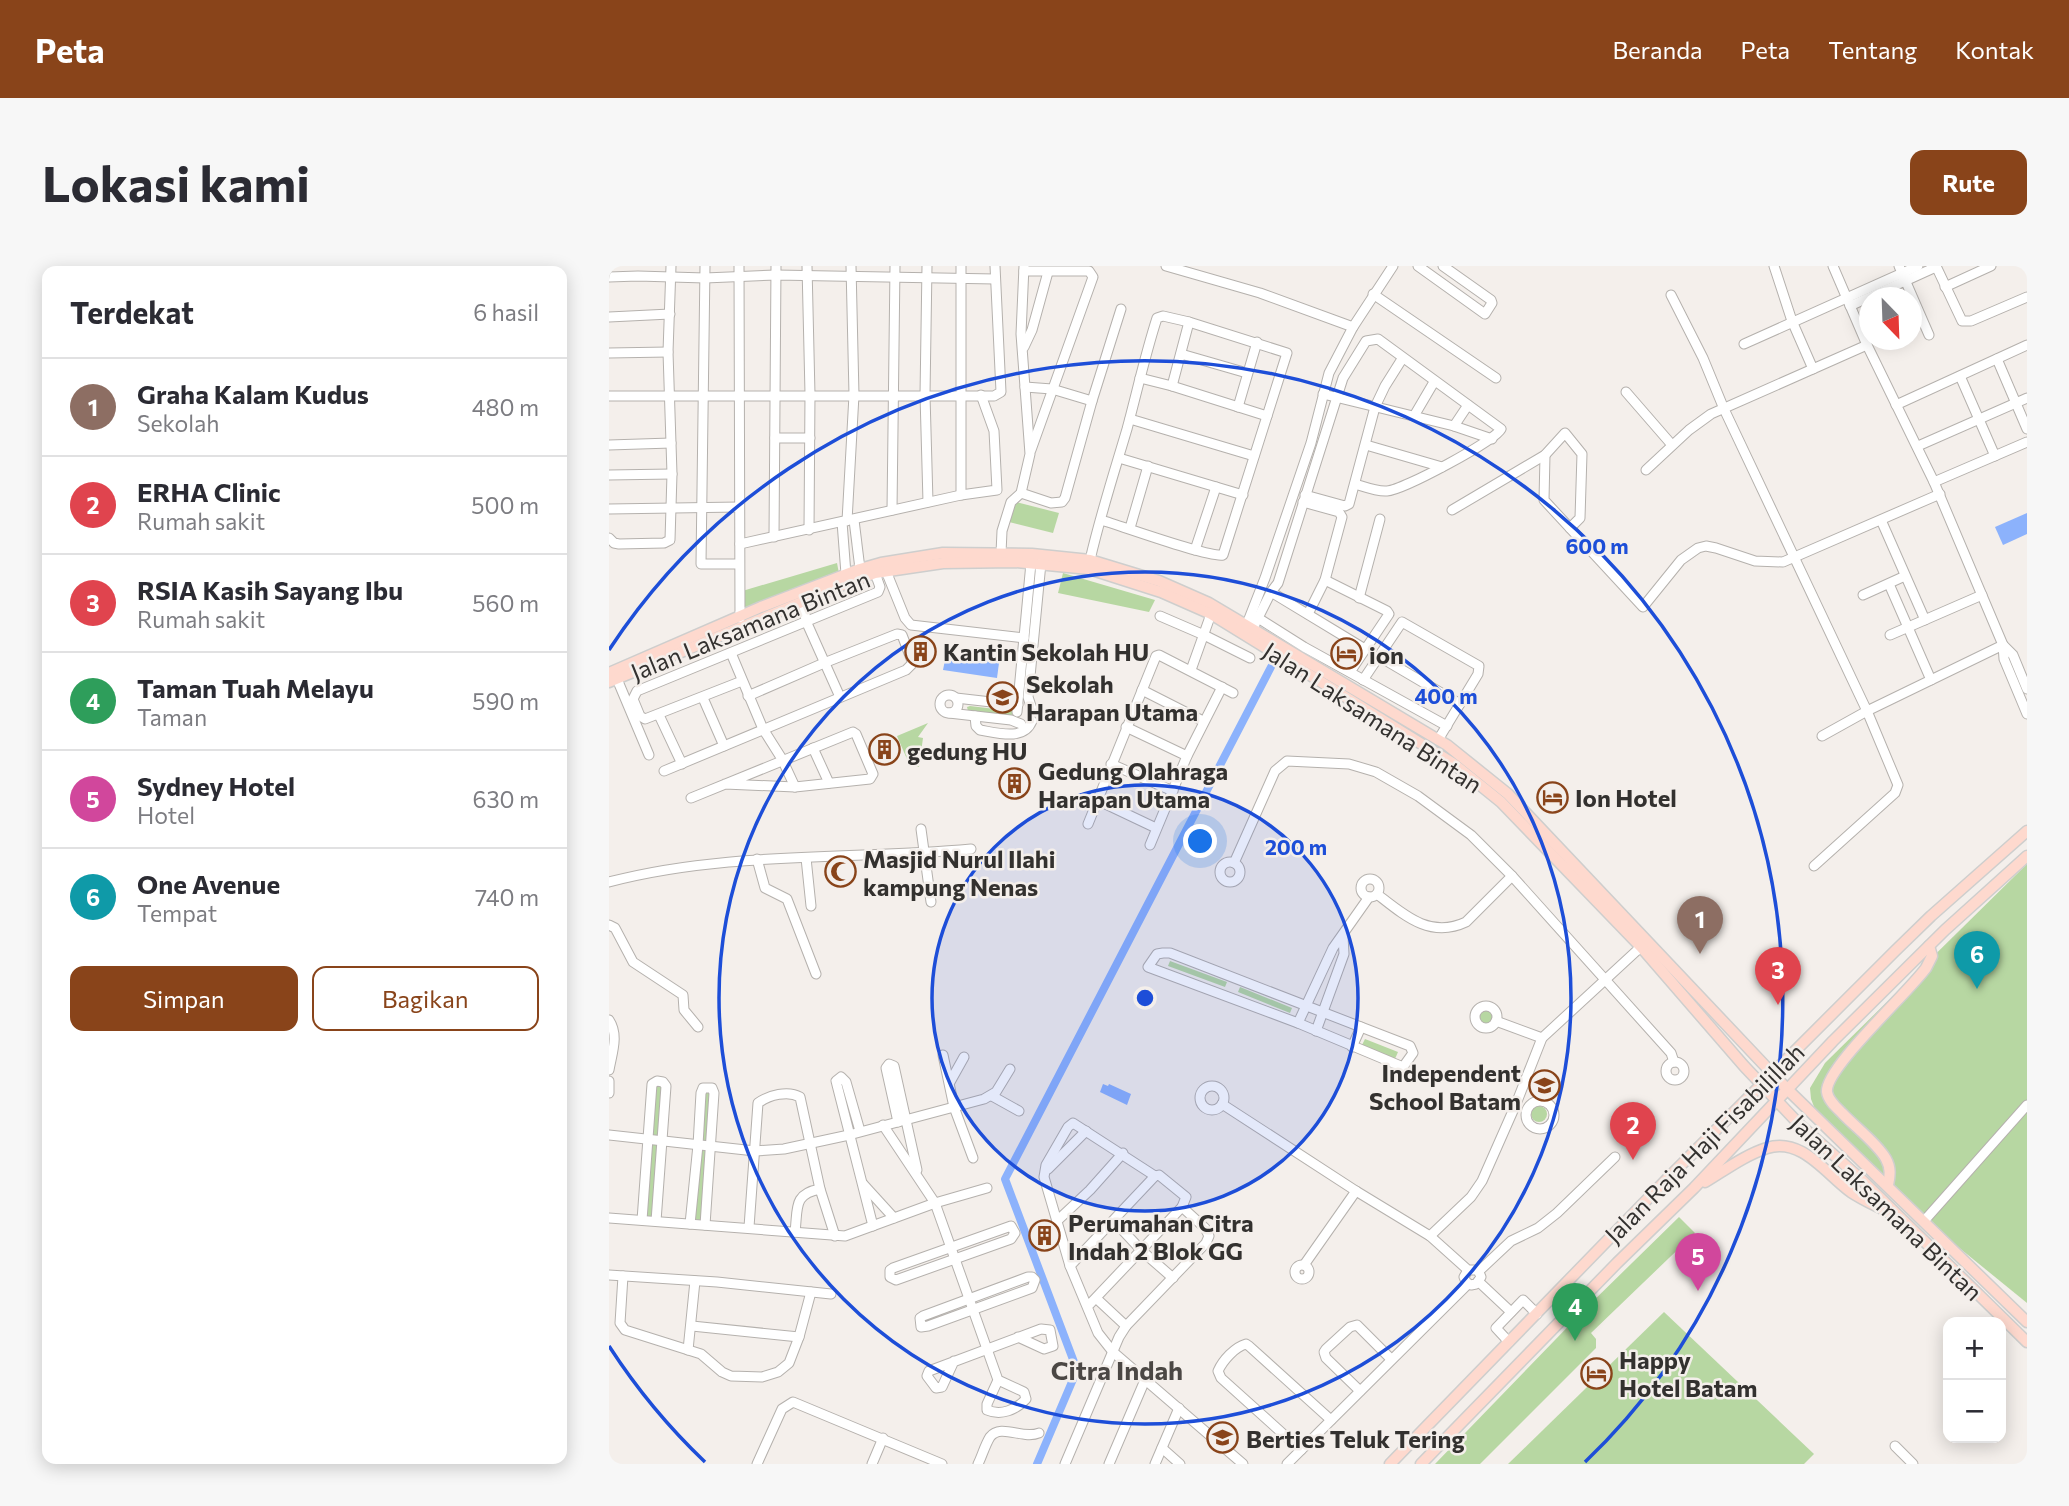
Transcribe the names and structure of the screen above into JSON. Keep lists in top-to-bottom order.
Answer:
{
  "streets": {
    "main road": ["Jalan Laksamana Bintan", "Jalan Raja Haji Fisabilillah"]
  },
  "crossings": [
    ["Jalan Laksamana Bintan", "Jalan Raja Haji Fisabilillah"]
  ],
  "districts": ["Citra Indah"],
  "places": {
    "building": [
      "Kantin Sekolah HU",
      "gedung HU",
      "Gedung Olahraga Harapan Utama",
      "Perumahan Citra Indah 2 Blok GG"
    ],
    "hotel": ["ion", "Ion Hotel", "Happy Hotel Batam"],
    "school or university": ["Sekolah Harapan Utama", "Independent School Batam", "Berties Teluk Tering"],
    "mosque": ["Masjid Nurul Ilahi kampung Nenas"]
  },
  "north": "bottom right",
  "page": {
    "header": "Peta",
    "nav": [
      "Beranda",
      "Peta",
      "Tentang",
      "Kontak"
    ],
    "buttons": [
      "Rute",
      ["Simpan", "Bagikan"]
    ],
    "title": "Lokasi kami",
    "heading": ["Terdekat", "6 hasil"],
    "list": [
      {
        "mark": "1",
        "name": "Graha Kalam Kudus",
        "note": "Sekolah",
        "value": "480 m"
      },
      {
        "mark": "2",
        "name": "ERHA Clinic",
        "note": "Rumah sakit",
        "value": "500 m"
      },
      {
        "mark": "3",
        "name": "RSIA Kasih Sayang Ibu",
        "note": "Rumah sakit",
        "value": "560 m"
      },
      {
        "mark": "4",
        "name": "Taman Tuah Melayu",
        "note": "Taman",
        "value": "590 m"
      },
      {
        "mark": "5",
        "name": "Sydney Hotel",
        "note": "Hotel",
        "value": "630 m"
      },
      {
        "mark": "6",
        "name": "One Avenue",
        "note": "Tempat",
        "value": "740 m"
      }
    ],
    "pins": [
      "1",
      "6",
      "3",
      "2",
      "5",
      "4"
    ],
    "map_buttons": ["+", "−"]
  },
  "rings": ["600 m", "400 m", "200 m"]
}
